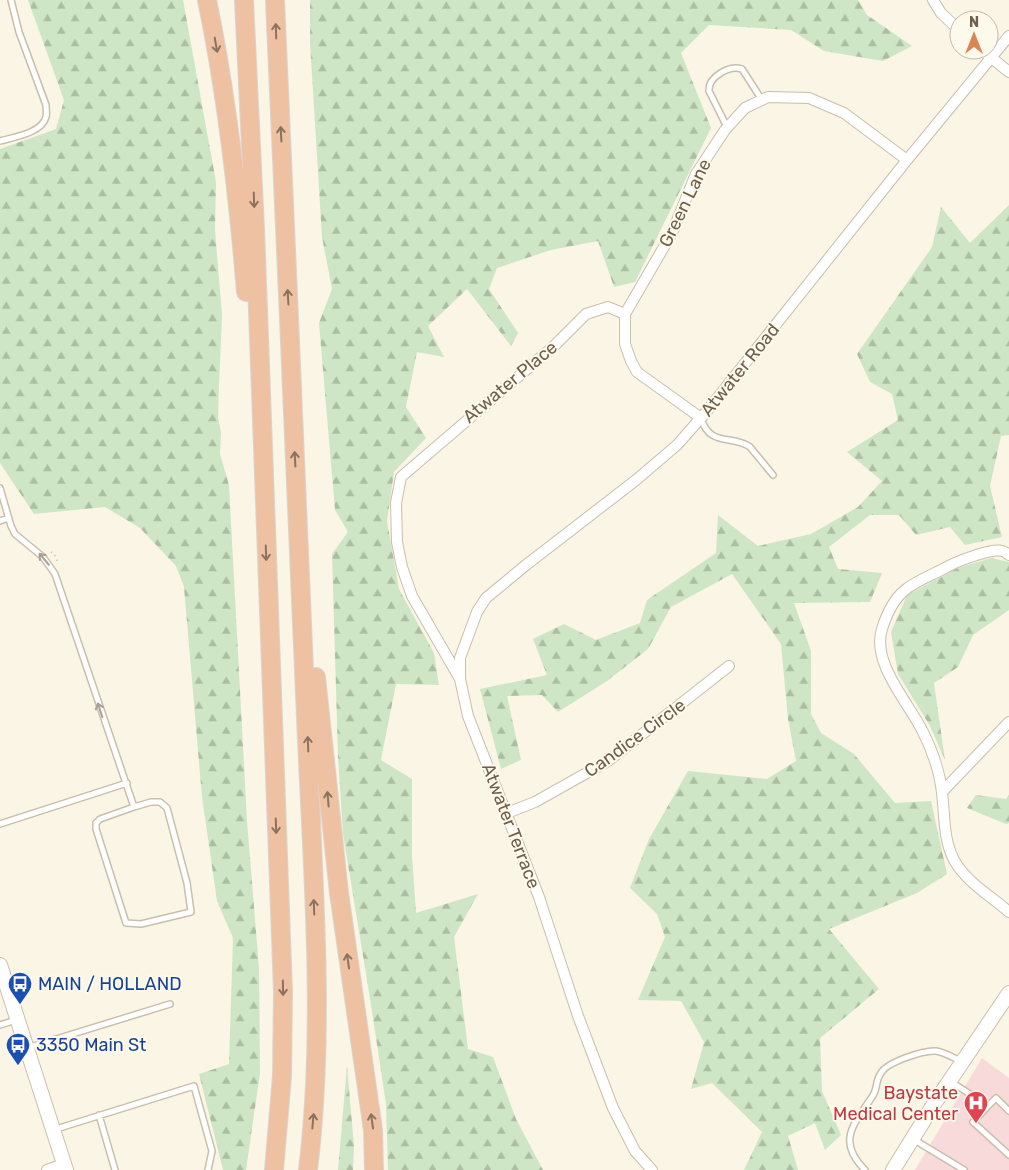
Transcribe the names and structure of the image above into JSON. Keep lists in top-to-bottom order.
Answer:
{
  "streets": {
    "street": [
      "Green Lane",
      "Atwater Road",
      "Atwater Place",
      "Candice Circle",
      "Atwater Terrace"
    ]
  },
  "crossings": [
    ["Green Lane", "Atwater Road"],
    ["Green Lane", "Atwater Place"],
    ["Atwater Road", "Atwater Terrace"],
    ["Atwater Place", "Atwater Terrace"],
    ["Candice Circle", "Atwater Terrace"]
  ],
  "places": {
    "bus stop": ["MAIN / HOLLAND", "3350 Main St"],
    "hospital": ["Baystate Medical Center"]
  },
  "north": "top"
}
